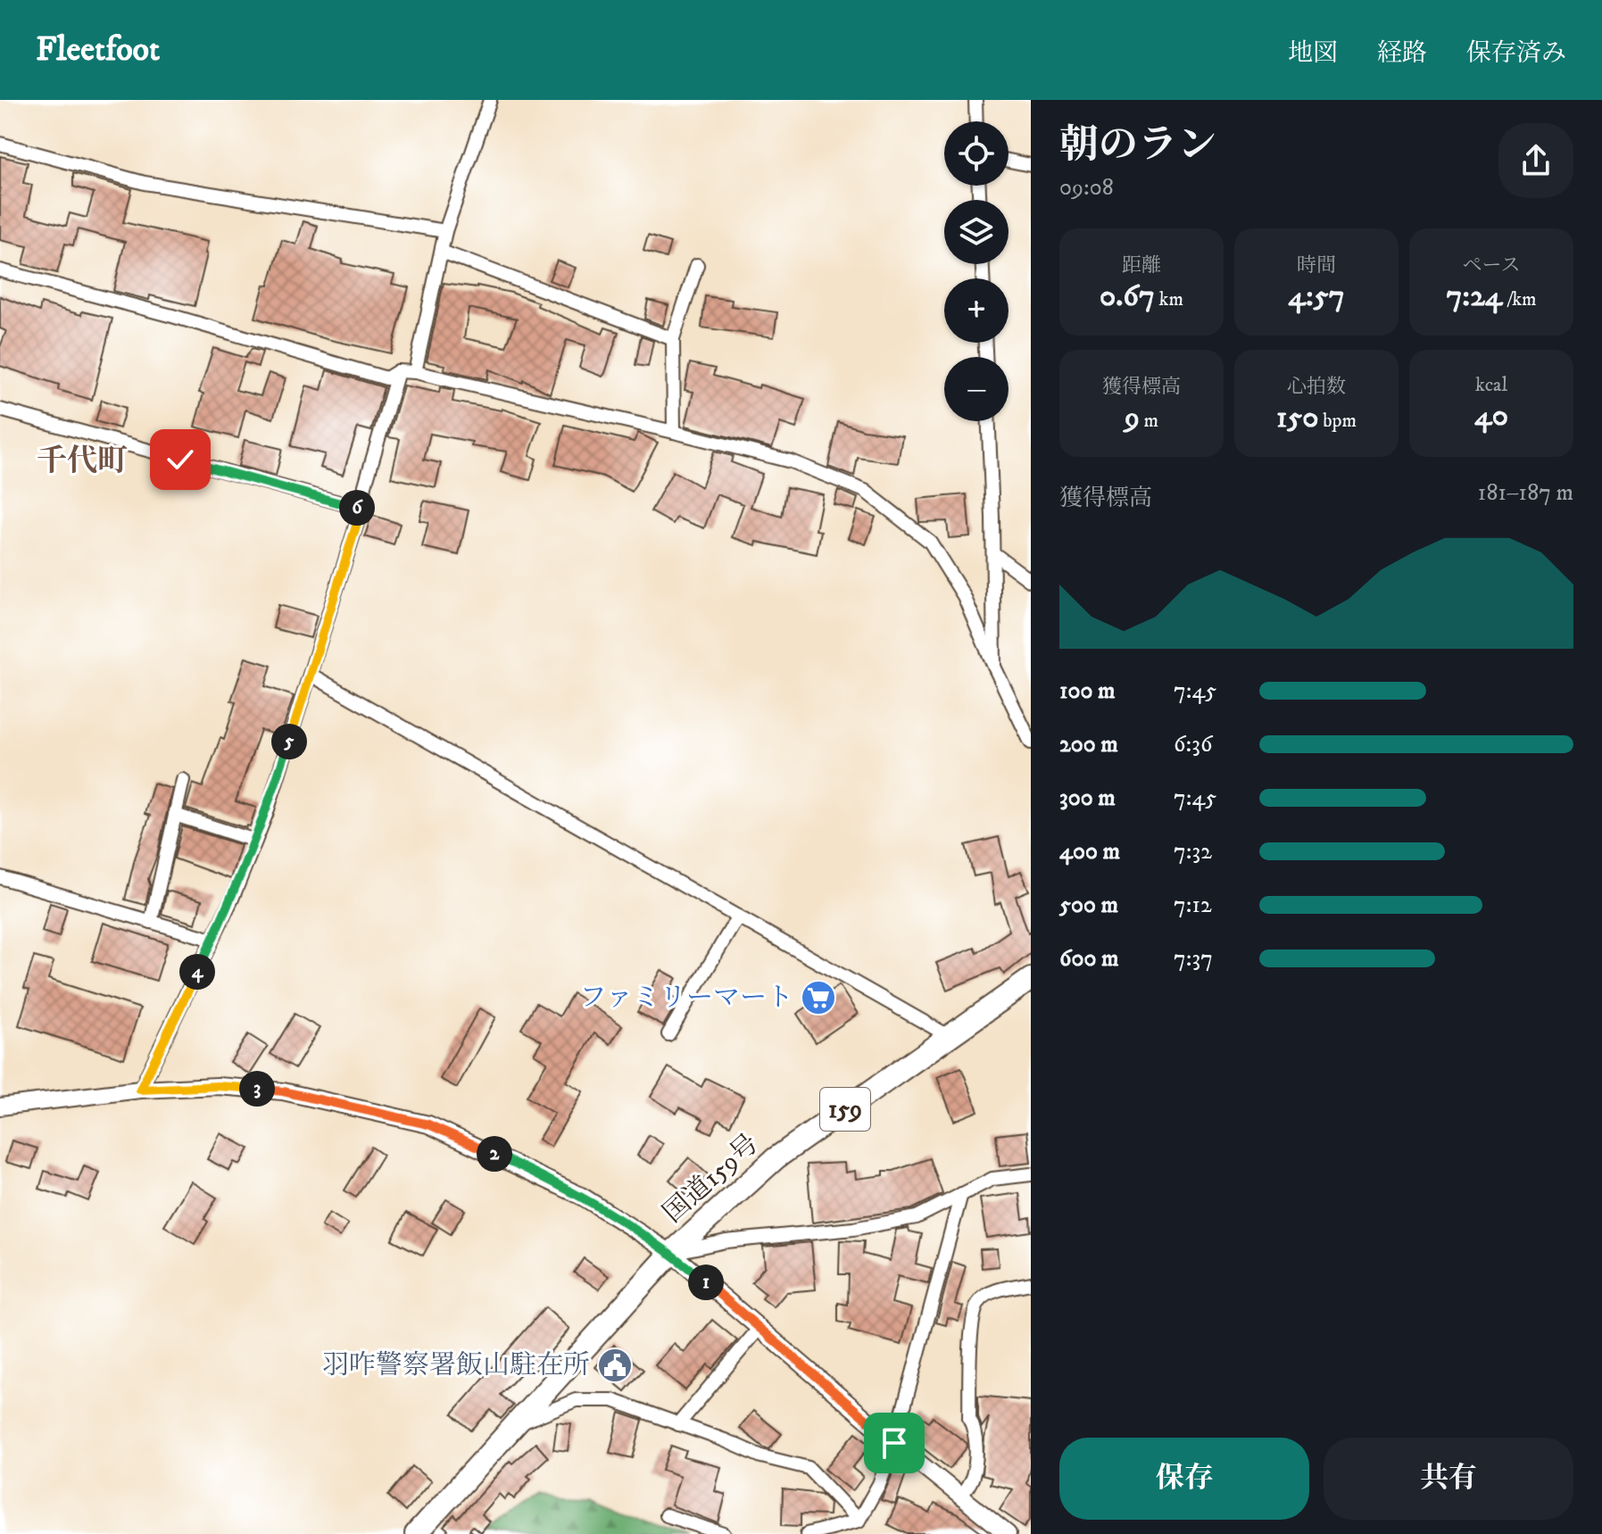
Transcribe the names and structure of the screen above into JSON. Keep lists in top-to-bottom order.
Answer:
{
  "streets": {
    "highway": ["159", "国道159号"]
  },
  "districts": ["千代町"],
  "places": {
    "supermarket": ["ファミリーマート"],
    "public building": ["羽咋警察署飯山駐在所"]
  },
  "page": {
    "header": "Fleetfoot",
    "nav": ["地図", "経路", "保存済み"],
    "heading": ["朝のラン", "09:08"],
    "map_buttons": ["+", "−"],
    "stats": [
      ["距離", "0.67 km"],
      ["時間", "4:57"],
      ["ペース", "7:24 /km"],
      ["獲得標高", "9 m"],
      ["心拍数", "150 bpm"],
      ["kcal", "40"]
    ],
    "chart": ["獲得標高", "181–187 m"],
    "pins": [
      "6",
      "5",
      "4",
      "3",
      "2",
      "1"
    ],
    "list": [
      {
        "name": "100 m",
        "note": "7:45"
      },
      {
        "name": "200 m",
        "note": "6:36"
      },
      {
        "name": "300 m",
        "note": "7:45"
      },
      {
        "name": "400 m",
        "note": "7:32"
      },
      {
        "name": "500 m",
        "note": "7:12"
      },
      {
        "name": "600 m",
        "note": "7:37"
      }
    ],
    "buttons": ["保存", "共有"]
  }
}
